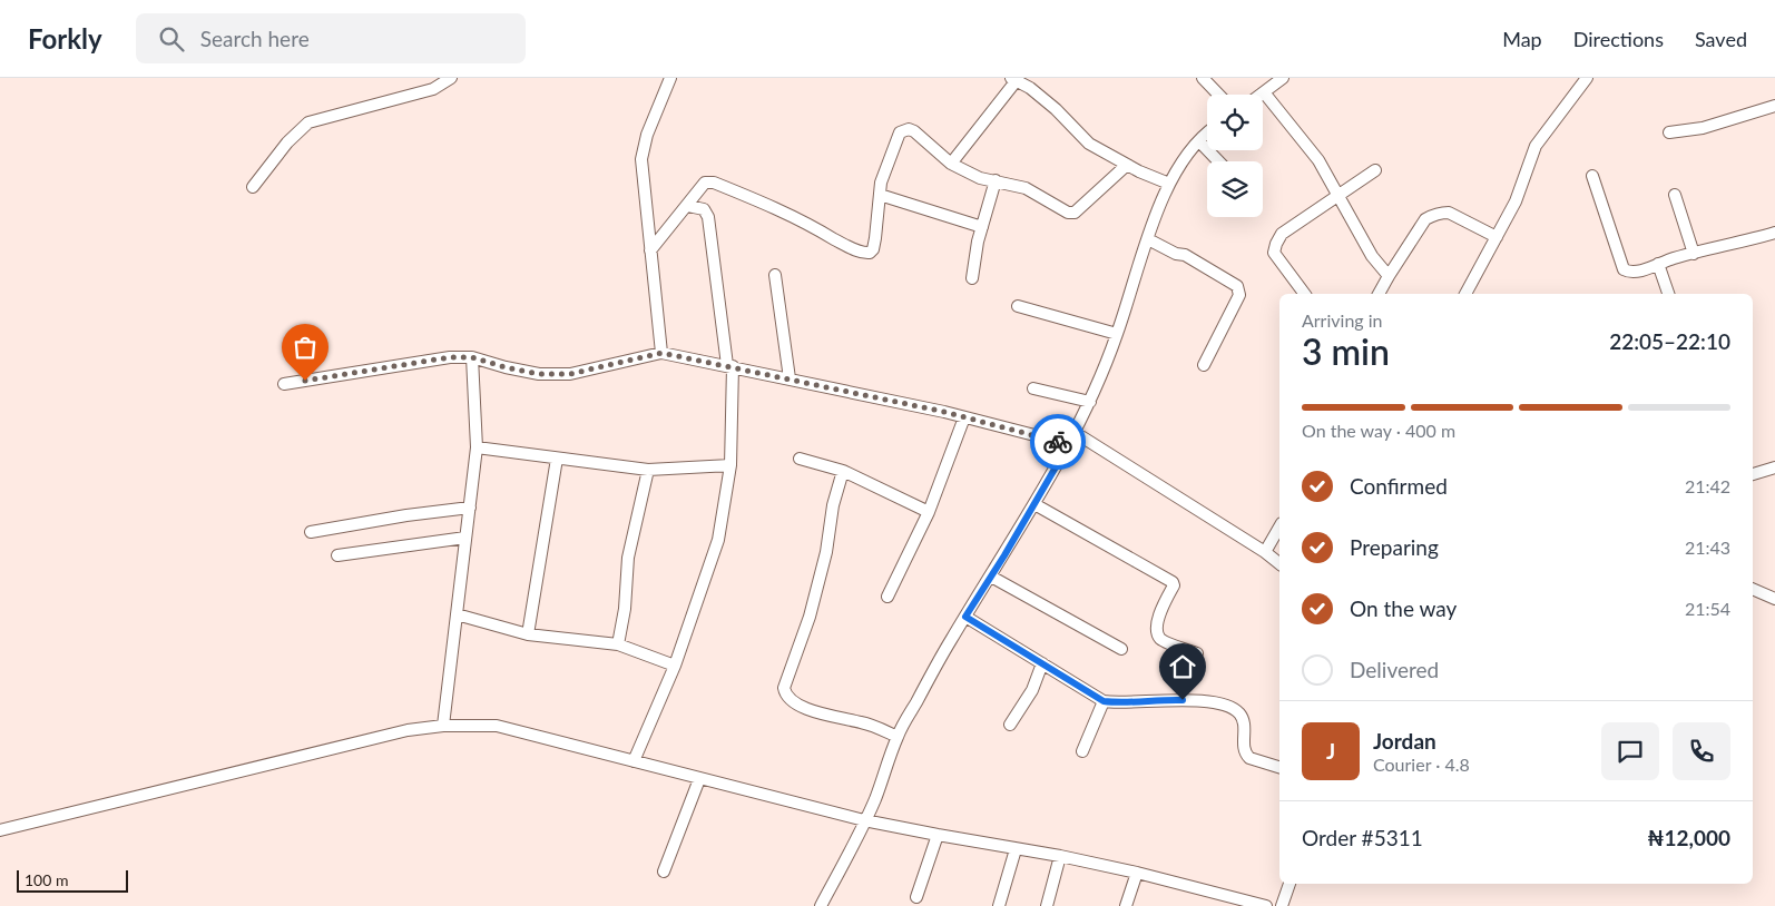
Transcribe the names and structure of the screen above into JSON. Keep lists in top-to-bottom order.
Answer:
{
  "scale_bar": "100 m",
  "page": {
    "header": "Forkly",
    "search": "Search here",
    "nav": ["Map", "Directions", "Saved"],
    "heading": ["3 min", "Arriving in", "22:05–22:10"],
    "panel": [
      "Jordan",
      "Courier · 4.8",
      "Order #5311",
      "₦12,000"
    ],
    "bar": "On the way · 400 m",
    "list": [
      ["Confirmed", "21:42"],
      ["Preparing", "21:43"],
      ["On the way", "21:54"],
      "Delivered"
    ],
    "round": "J",
    "scale": "100 m"
  }
}
